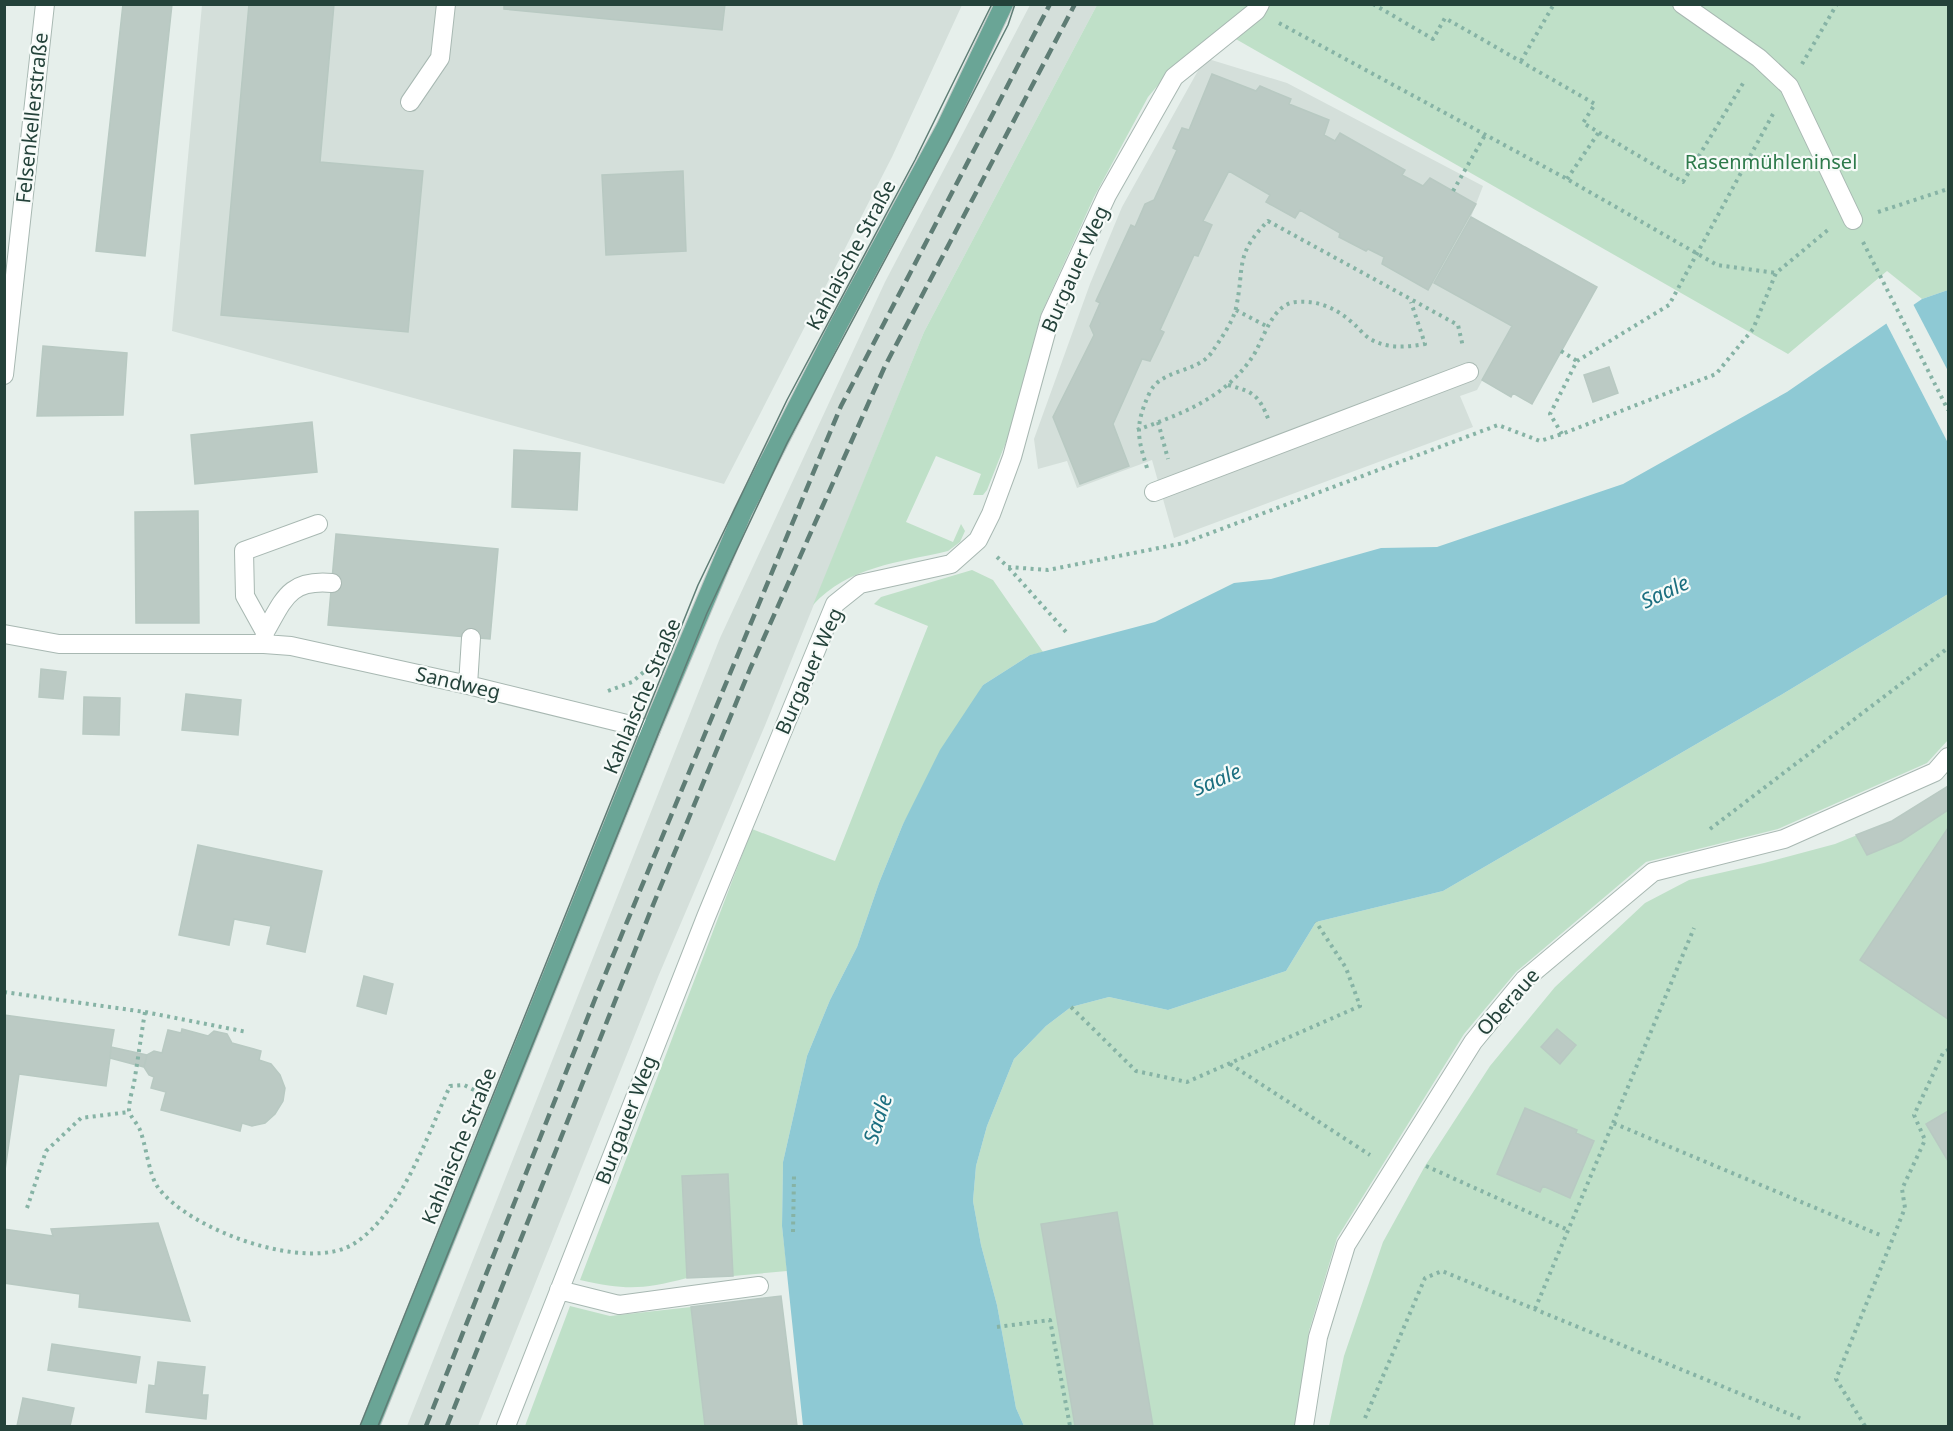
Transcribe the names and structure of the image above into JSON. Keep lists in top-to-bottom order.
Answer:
{
  "streets": {
    "main road": ["Kahlaische Straße"],
    "street": [
      "Felsenkellerstraße",
      "Burgauer Weg",
      "Sandweg",
      "Oberaue"
    ]
  },
  "crossings": [
    ["Kahlaische Straße", "Sandweg"]
  ],
  "water": ["Saale"],
  "parks": ["Rasenmühleninsel"]
}
